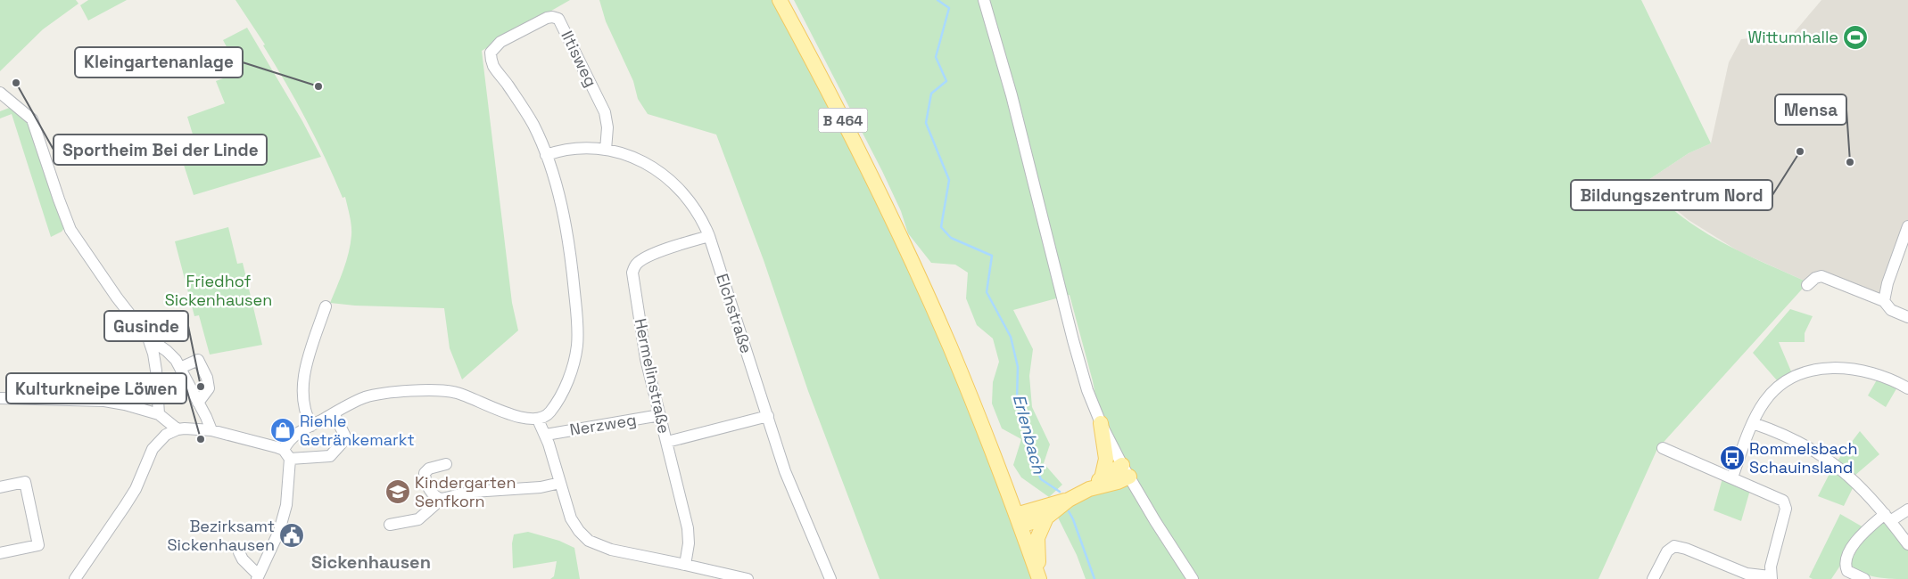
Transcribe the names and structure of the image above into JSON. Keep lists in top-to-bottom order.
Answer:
{
  "streets": {
    "main road": ["B 464"],
    "street": [
      "Iltisweg",
      "Elchstraße",
      "Hermelinstraße",
      "Nerzweg"
    ]
  },
  "crossings": [
    ["Iltisweg", "Elchstraße"],
    ["Elchstraße", "Hermelinstraße"],
    ["Hermelinstraße", "Nerzweg"]
  ],
  "districts": ["Sickenhausen"],
  "water": ["Erlenbach"],
  "parks": ["Friedhof Sickenhausen"],
  "places": {
    "sports": ["Wittumhalle"],
    "other": [
      "Sportheim Bei der Linde",
      "Kleingartenanlage",
      "Bildungszentrum Nord",
      "Mensa",
      "Gusinde",
      "Kulturkneipe Löwen"
    ],
    "shop": ["Riehle Getränkemarkt"],
    "bus stop": ["Rommelsbach Schauinsland"],
    "school or university": ["Kindergarten Senfkorn"],
    "public building": ["Bezirksamt Sickenhausen"]
  }
}
